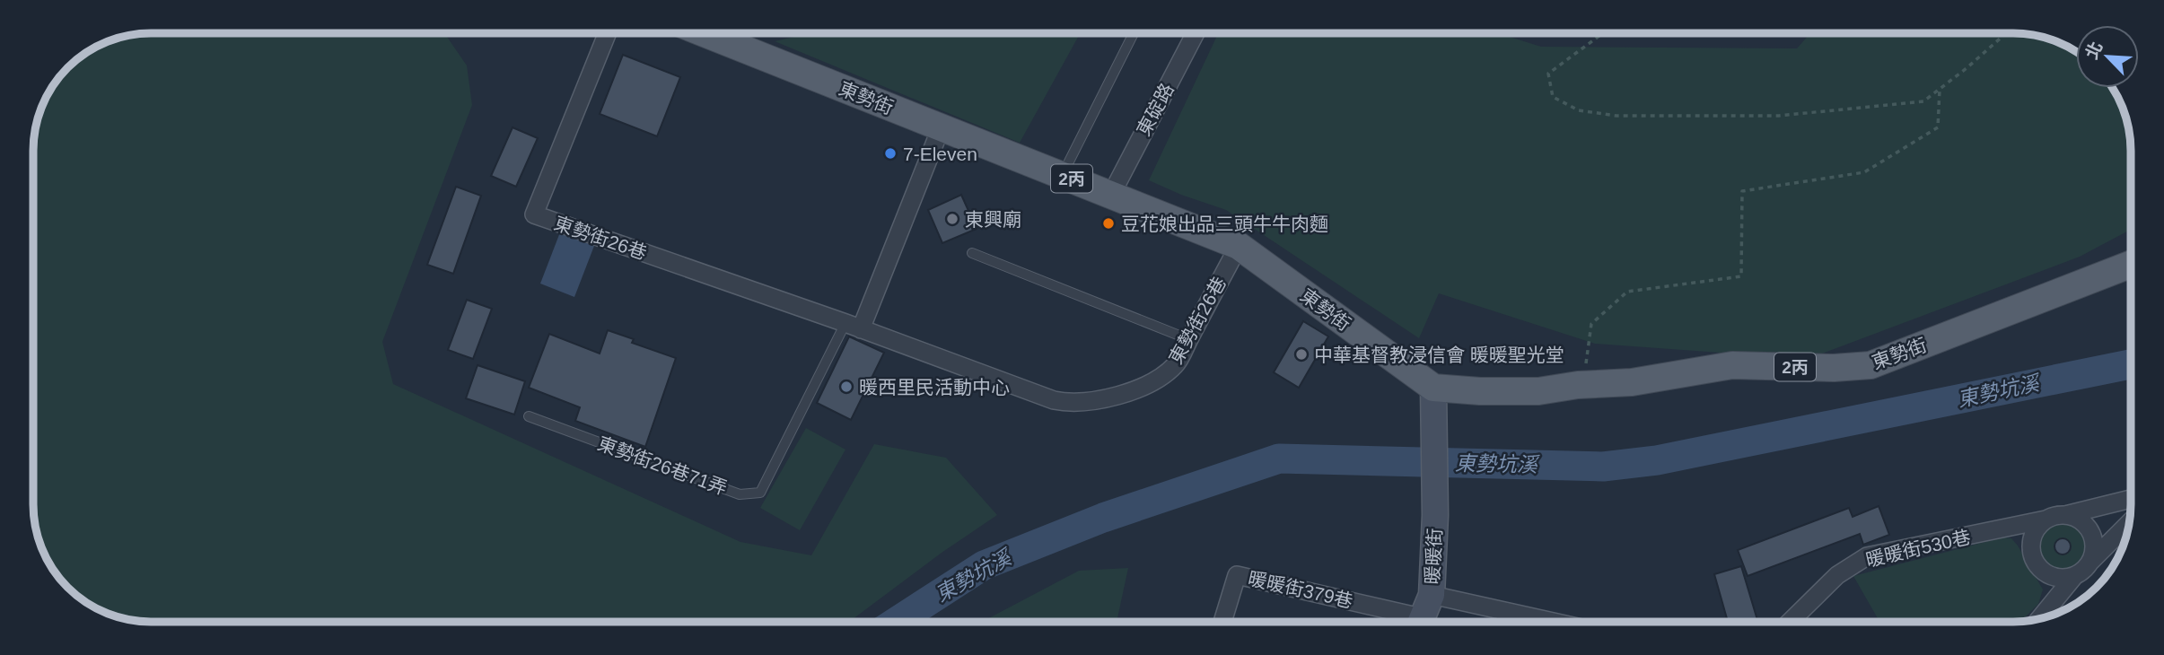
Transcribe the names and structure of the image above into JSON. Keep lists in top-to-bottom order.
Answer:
{
  "streets": {
    "main road": ["東勢街", "2丙"],
    "street": [
      "東碇路",
      "東勢街26巷",
      "暖暖街530巷",
      "暖暖街",
      "暖暖街379巷"
    ],
    "lane": ["東勢街26巷71弄"]
  },
  "crossings": [
    ["東勢街", "東碇路"],
    ["東勢街", "東勢街26巷"],
    ["東勢街", "暖暖街"],
    ["東勢街26巷", "東勢街26巷71弄"],
    ["暖暖街", "暖暖街379巷"]
  ],
  "water": ["東勢坑溪"],
  "places": [
    "7-Eleven",
    "東興廟",
    "豆花娘出品三頭牛牛肉麵",
    "中華基督教浸信會 暖暖聖光堂",
    "暖西里民活動中心"
  ],
  "north": "top left"
}
